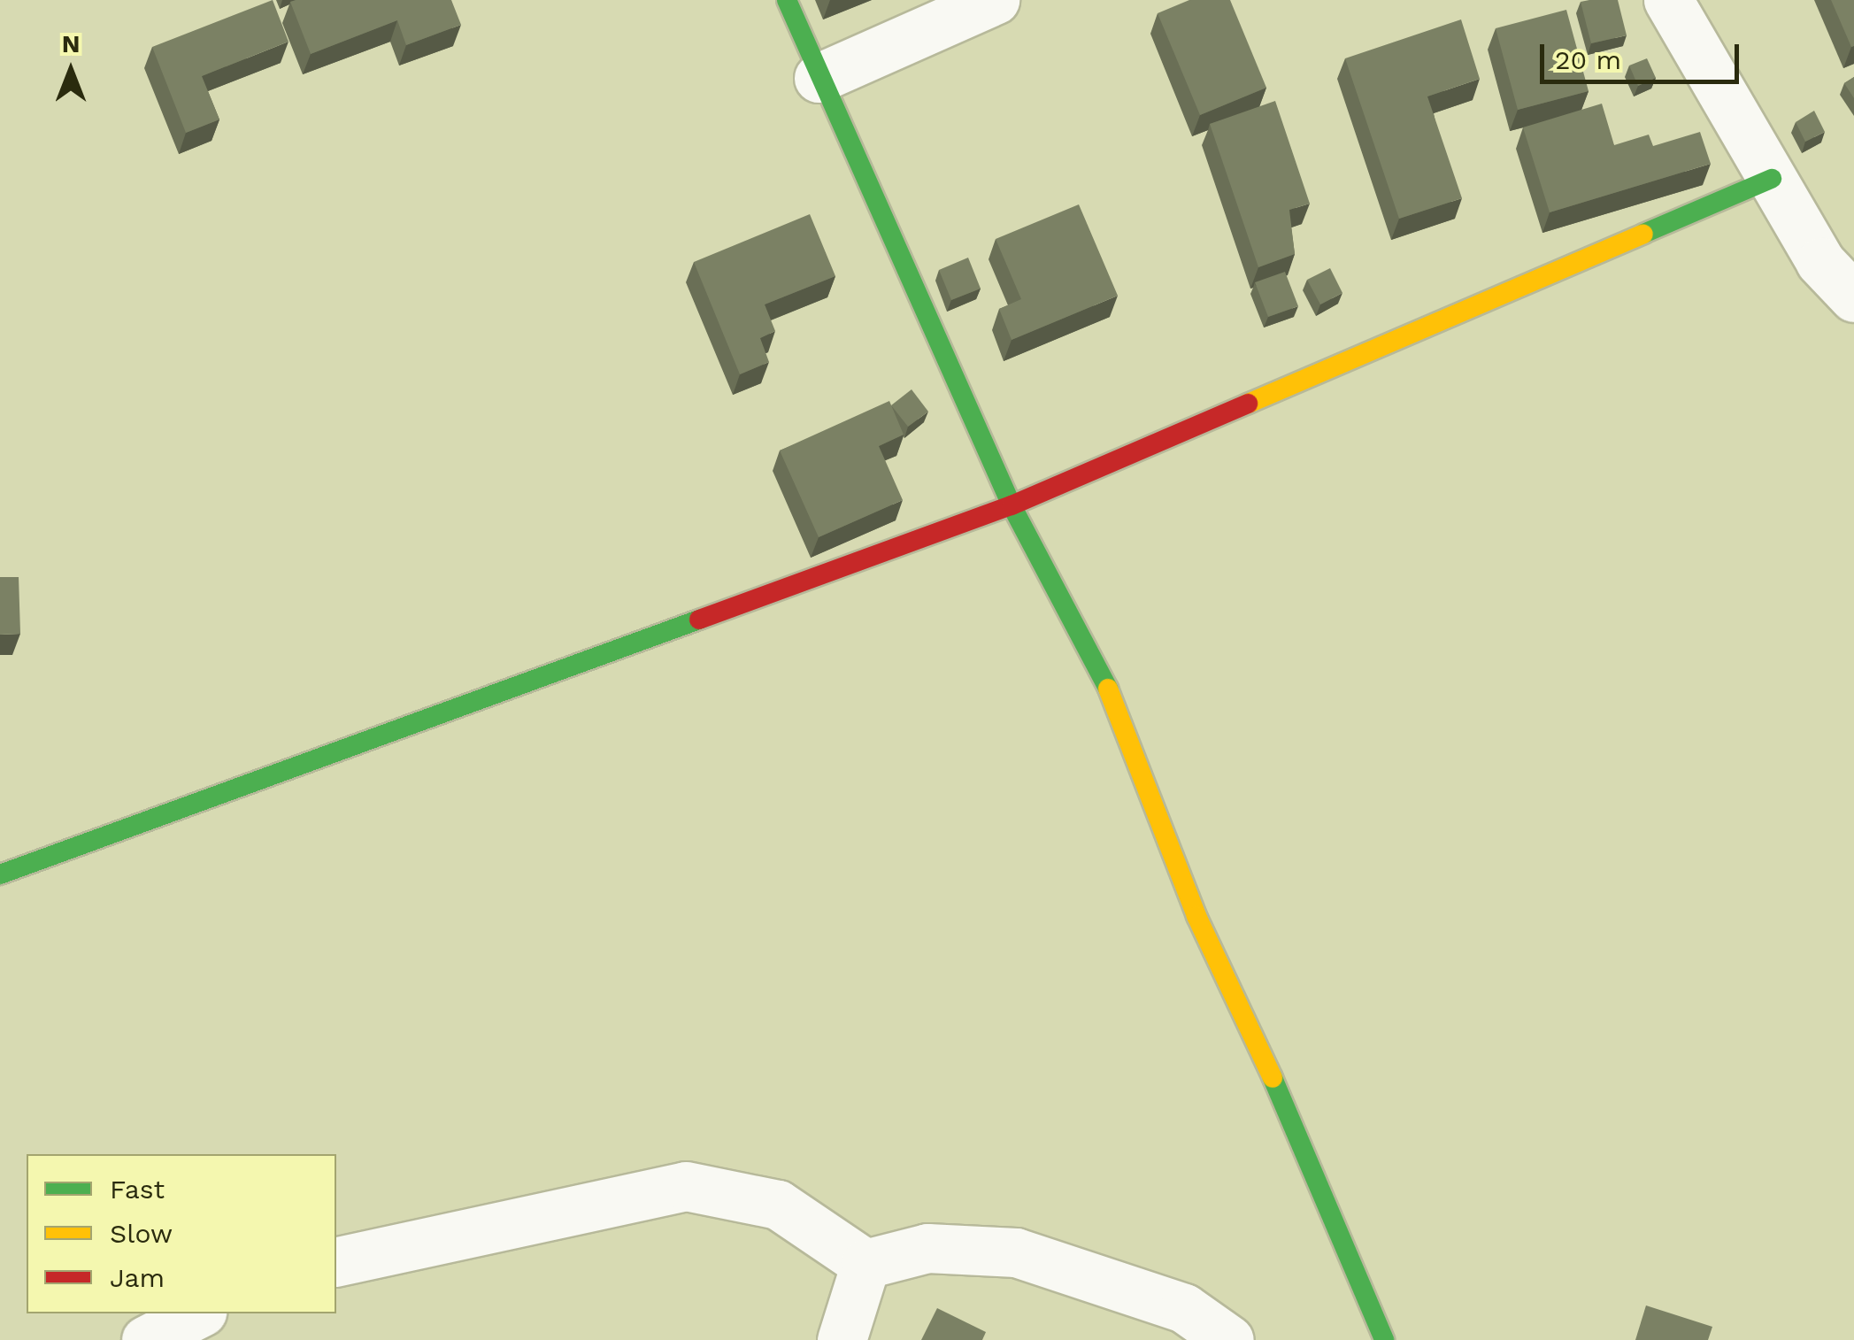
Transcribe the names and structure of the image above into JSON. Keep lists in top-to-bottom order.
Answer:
{
  "legend": ["Fast", "Slow", "Jam"],
  "scale_bar": "20 m",
  "north": "top"
}
